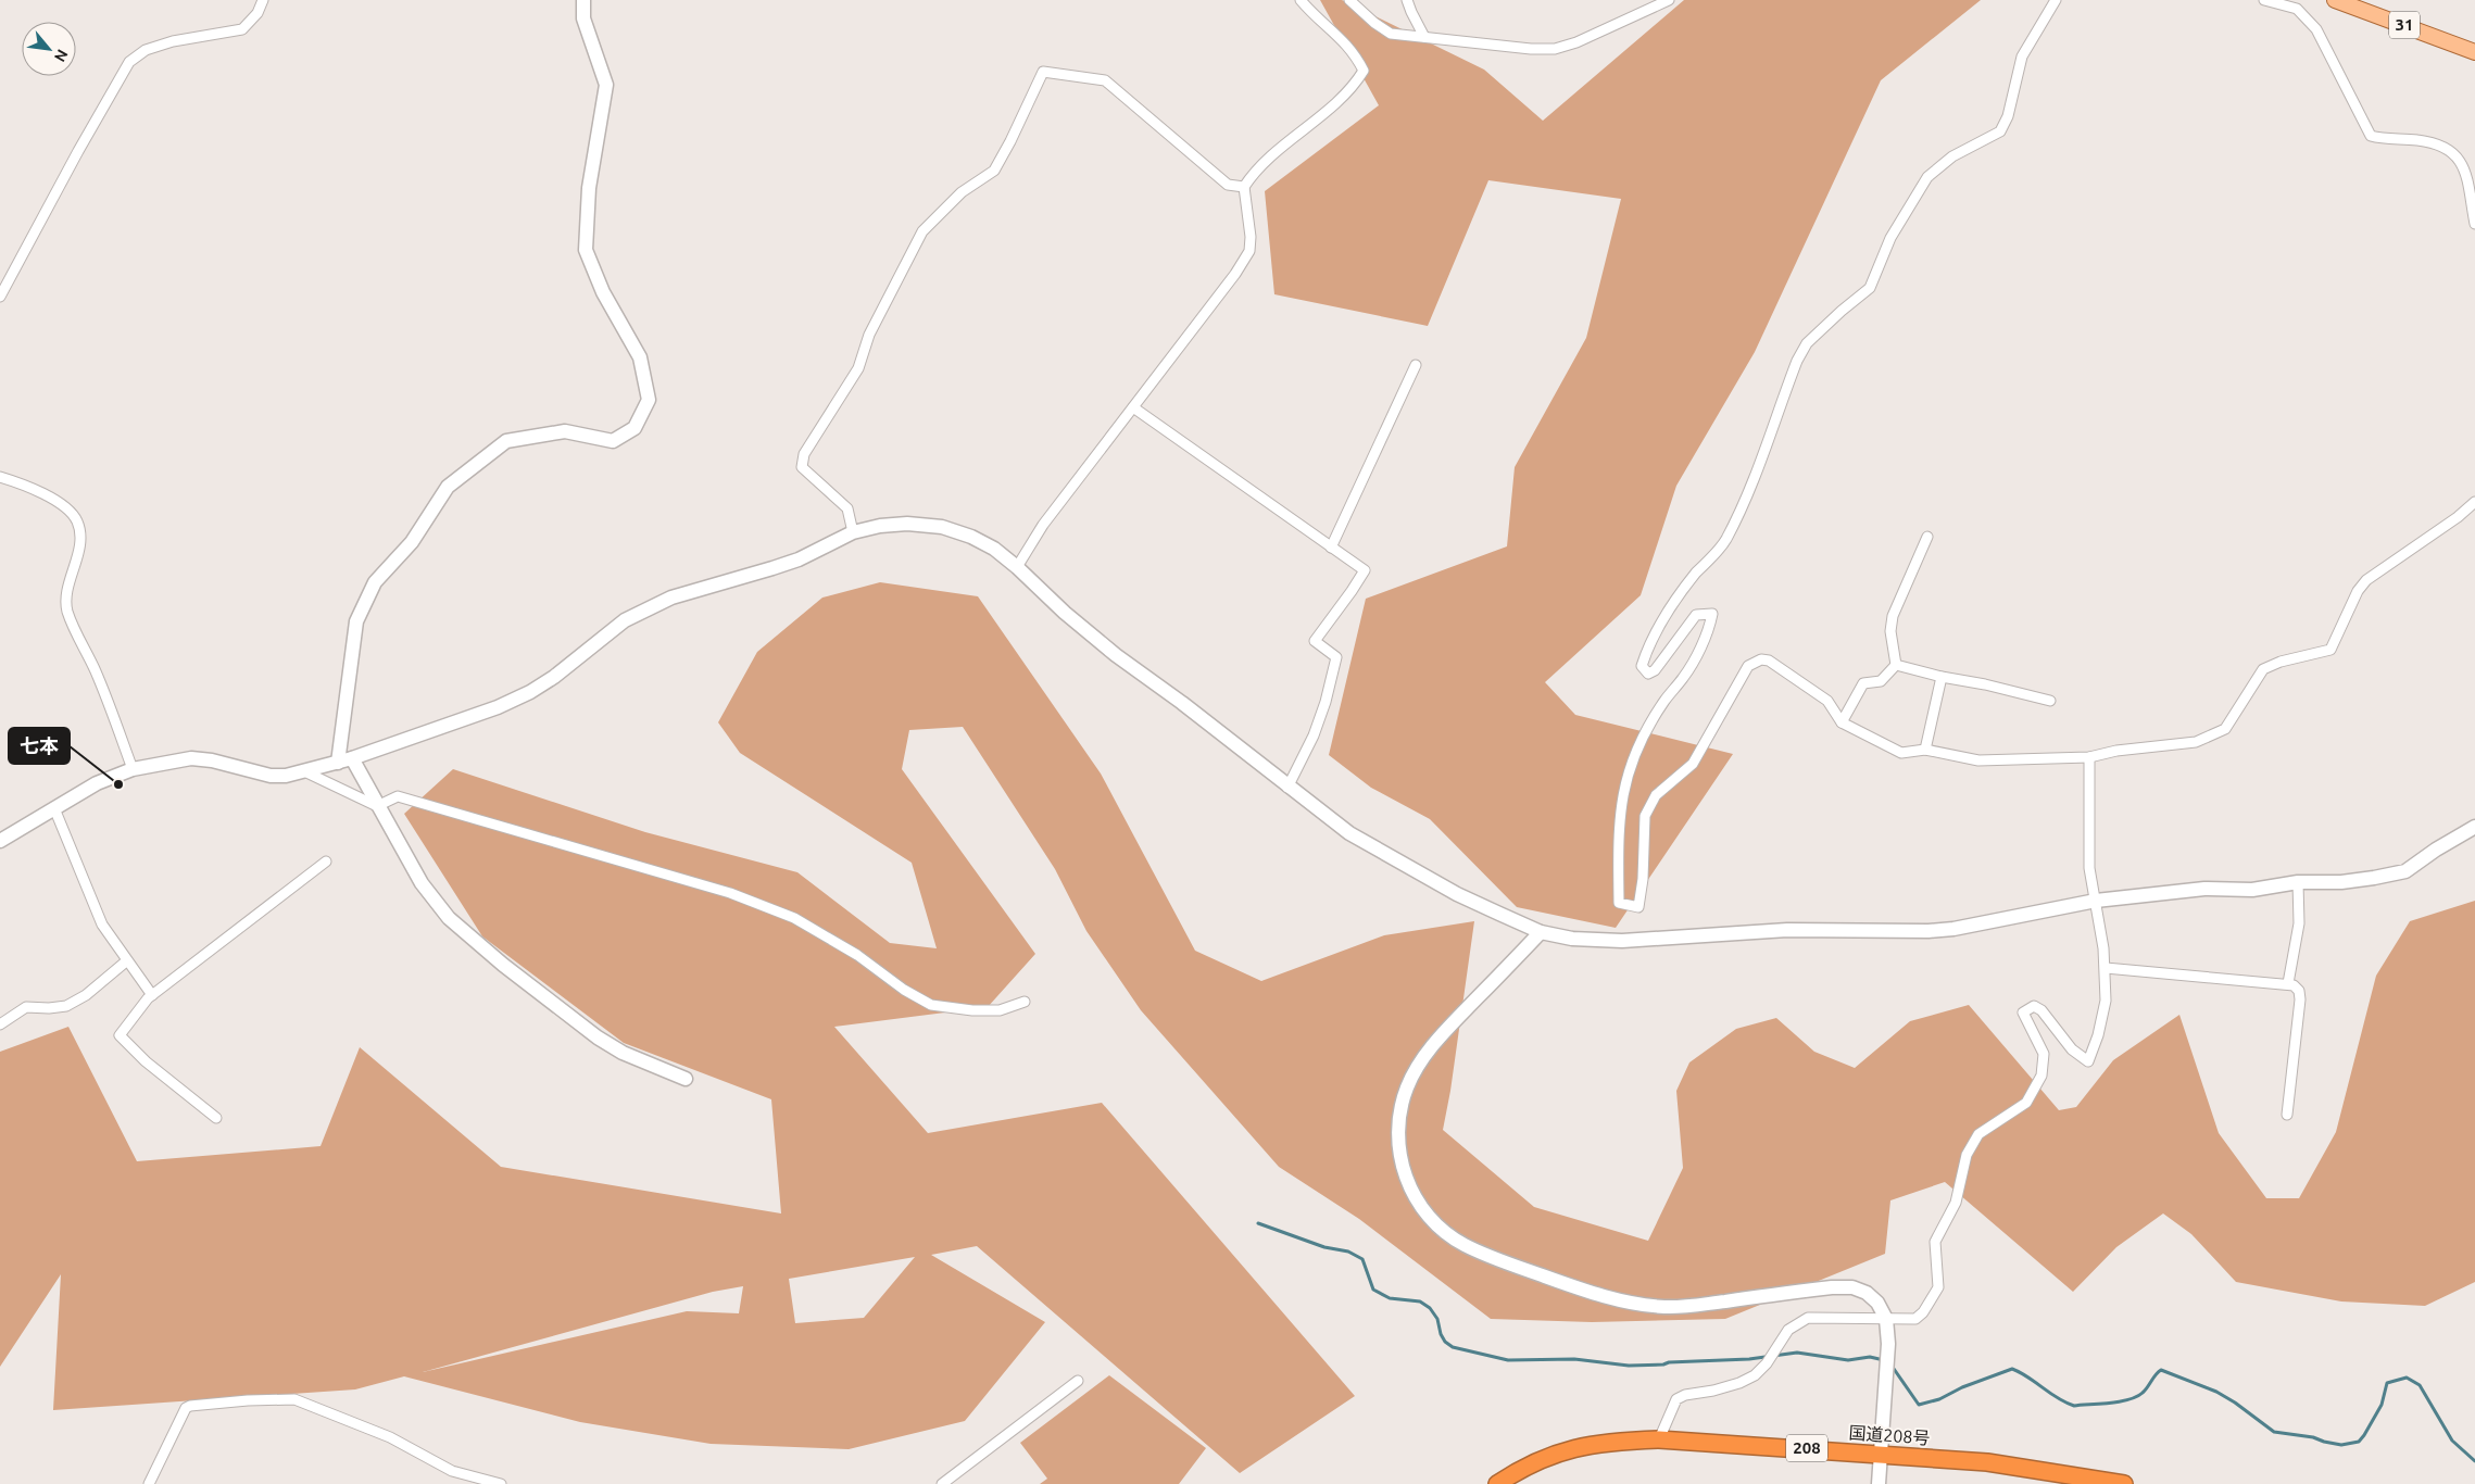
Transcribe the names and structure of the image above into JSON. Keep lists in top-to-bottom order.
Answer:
{
  "streets": {
    "highway": ["国道208号", "208"],
    "main road": ["31"]
  },
  "places": ["七本"],
  "north": "bottom right"
}
